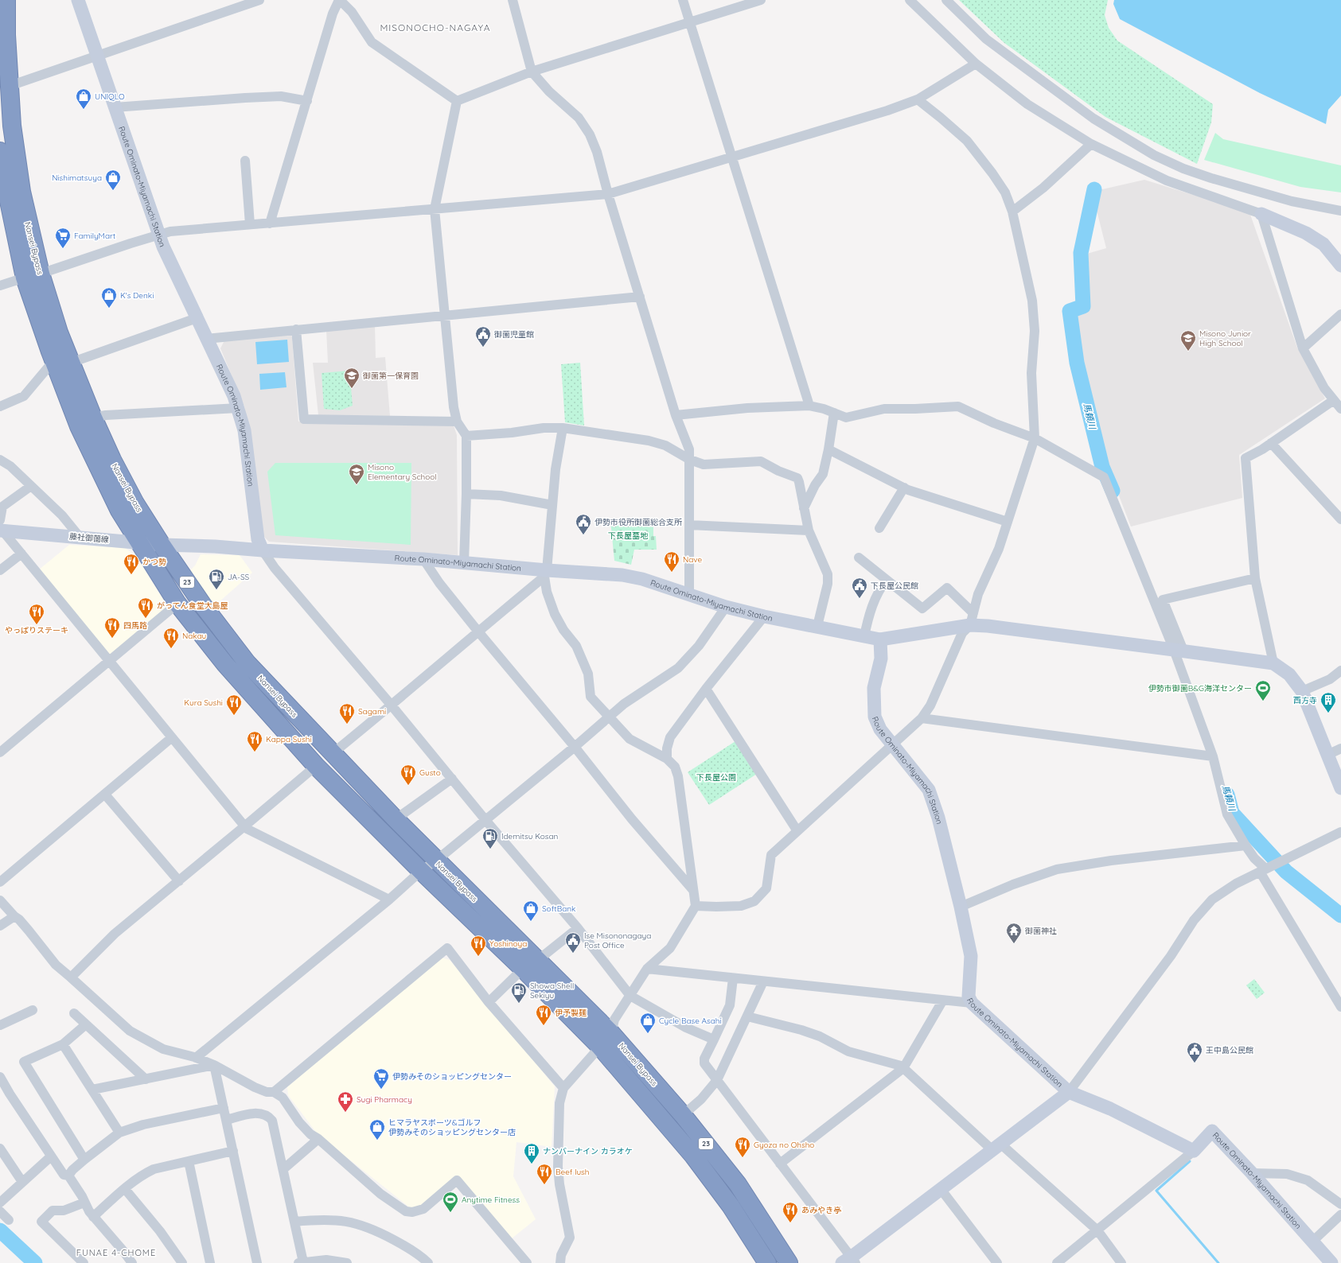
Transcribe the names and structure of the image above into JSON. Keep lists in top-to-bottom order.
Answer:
{
  "streets": {
    "highway": ["Nansei Bypass", "23"],
    "main road": ["Route Ominato-Miyamachi Station", "藤社御薗線"]
  },
  "crossings": [
    ["Route Ominato-Miyamachi Station", "藤社御薗線"],
    ["Nansei Bypass", "藤社御薗線"]
  ],
  "districts": ["MISONOCHO-NAGAYA", "FUNAE 4-CHOME"],
  "water": ["馬頼川"],
  "parks": ["下長屋墓地", "下長屋公園"],
  "places": {
    "shop": [
      "UNIQLO",
      "Nishimatsuya",
      "K's Denki",
      "SoftBank",
      "Cycle Base Asahi",
      "ヒマラヤスポーツ&ゴルフ 伊勢みそのショッピングセンター店"
    ],
    "supermarket": ["FamilyMart", "伊勢みそのショッピングセンター"],
    "public building": [
      "御薗児童館",
      "伊勢市役所御薗総合支所",
      "下長屋公民館",
      "Ise Misononagaya Post Office",
      "王中島公民館"
    ],
    "school or university": ["Misono Junior High School", "御薗第一保育園", "Misono Elementary School"],
    "restaurant": [
      "Nave",
      "かつ勢",
      "がってん食堂大島屋",
      "やっぱりステーキ",
      "四馬路",
      "Nakau",
      "Kura Sushi",
      "Sagami",
      "Kappa Sushi",
      "Gusto",
      "Yoshinoya",
      "伊予製麺",
      "Gyoza no Ohsho",
      "Beef lush",
      "あみやき亭"
    ],
    "fuel station": ["JA-SS", "Idemitsu Kosan", "Showa Shell Sekiyu"],
    "sports": ["伊勢市御薗B&G海洋センター", "Anytime Fitness"],
    "building": ["西方寺", "ナンバーナイン カラオケ"],
    "temple": ["御薗神社"],
    "pharmacy": ["Sugi Pharmacy"]
  }
}
